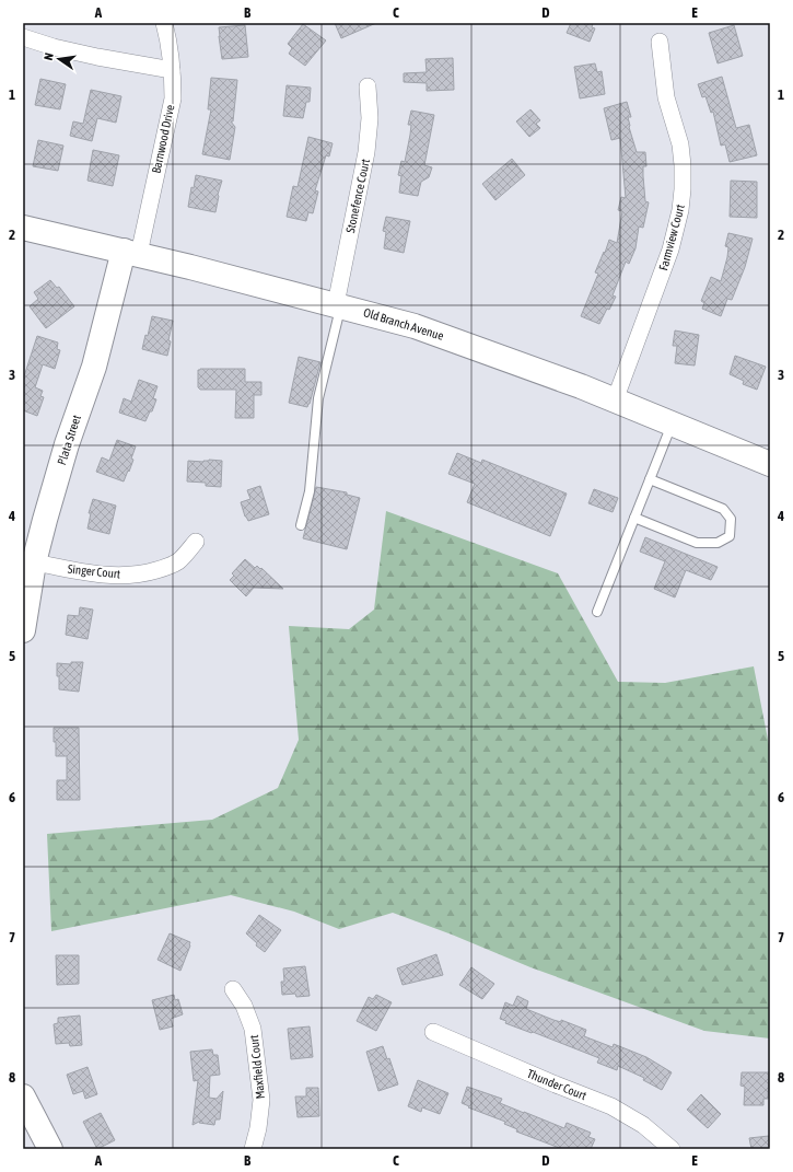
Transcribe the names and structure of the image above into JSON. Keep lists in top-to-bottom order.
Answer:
{
  "streets": {
    "main road": ["Old Branch Avenue", "Plata Street"],
    "street": [
      "Barnwood Drive",
      "Stonefence Court",
      "Farmview Court",
      "Singer Court",
      "Maxfield Court",
      "Thunder Court"
    ]
  },
  "crossings": [
    ["Barnwood Drive", "Old Branch Avenue"],
    ["Barnwood Drive", "Plata Street"],
    ["Stonefence Court", "Old Branch Avenue"],
    ["Farmview Court", "Old Branch Avenue"],
    ["Old Branch Avenue", "Plata Street"],
    ["Plata Street", "Singer Court"]
  ],
  "north": "left",
  "grid": {
    "columns": [
      "A",
      "B",
      "C",
      "D",
      "E"
    ],
    "rows": [
      "1",
      "2",
      "3",
      "4",
      "5",
      "6",
      "7",
      "8"
    ]
  }
}
